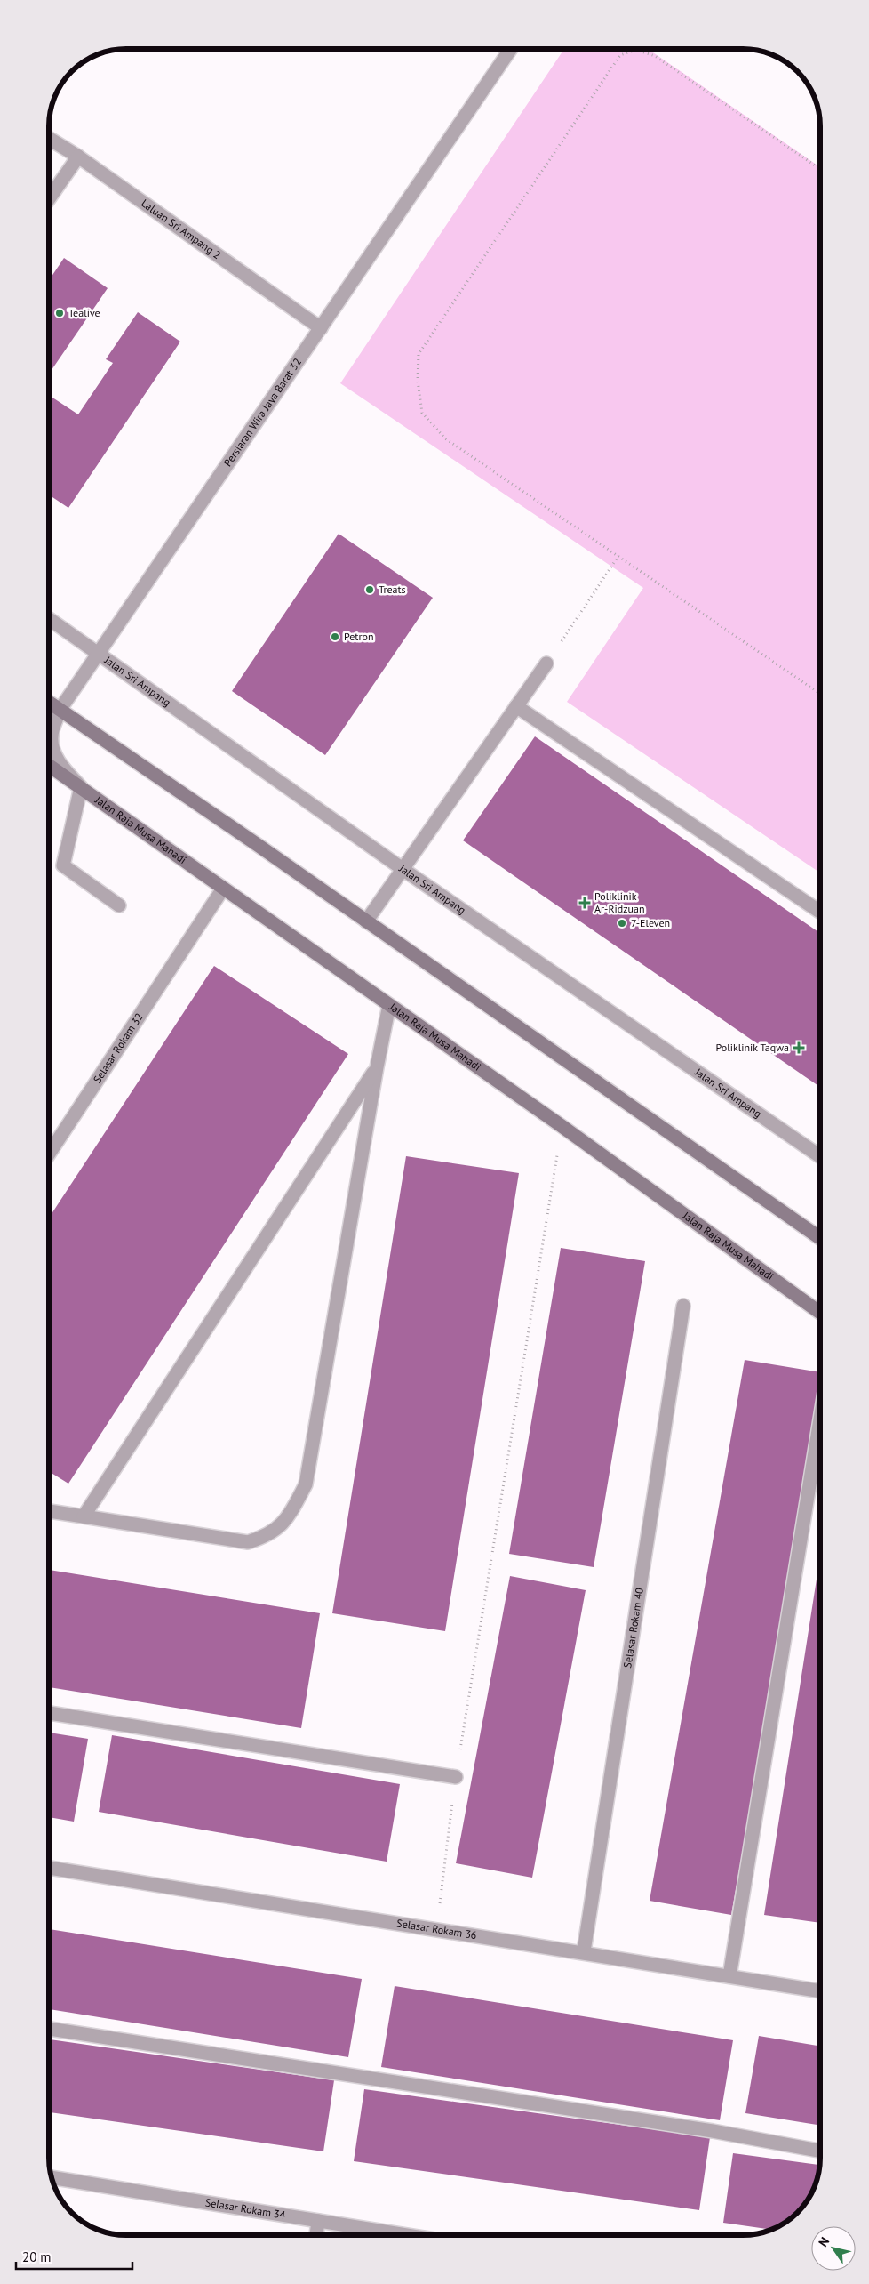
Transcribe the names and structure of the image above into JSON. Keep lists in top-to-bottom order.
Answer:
{
  "streets": {
    "main road": ["Jalan Raja Musa Mahadi"],
    "street": [
      "Laluan Sri Ampang 2",
      "Persiaran Wira Jaya Barat 32",
      "Jalan Sri Ampang",
      "Selasar Rokam 32",
      "Selasar Rokam 40",
      "Selasar Rokam 36",
      "Selasar Rokam 34"
    ]
  },
  "crossings": [
    ["Laluan Sri Ampang 2", "Persiaran Wira Jaya Barat 32"],
    ["Persiaran Wira Jaya Barat 32", "Jalan Sri Ampang"],
    ["Persiaran Wira Jaya Barat 32", "Jalan Raja Musa Mahadi"],
    ["Jalan Raja Musa Mahadi", "Selasar Rokam 32"],
    ["Selasar Rokam 40", "Selasar Rokam 36"]
  ],
  "places": {
    "other": [
      "Tealive",
      "Treats",
      "Petron",
      "7-Eleven"
    ],
    "health": ["Poliklinik Ar-Ridzuan", "Poliklinik Taqwa"]
  },
  "scale_bar": "20 m",
  "north": "top left"
}
